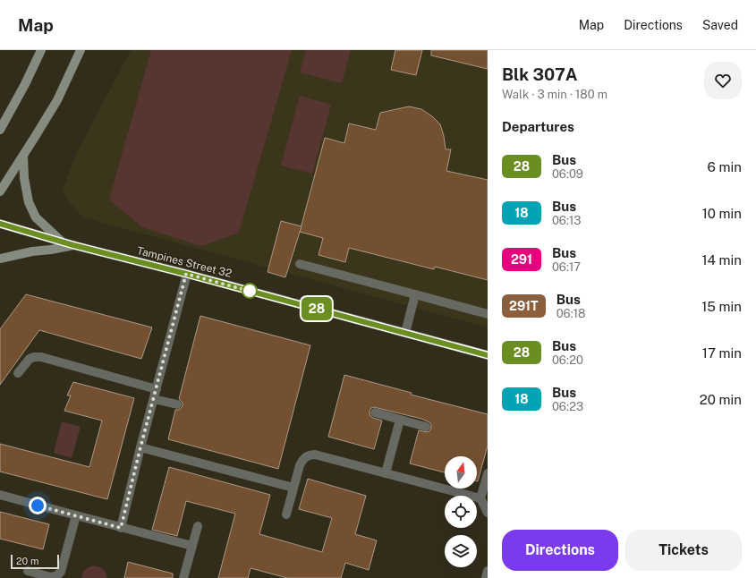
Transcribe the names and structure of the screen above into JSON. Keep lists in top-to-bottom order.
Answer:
{
  "streets": {
    "street": ["Tampines Street 32"]
  },
  "lines": ["bus line 28"],
  "scale_bar": "20 m",
  "north": "top",
  "page": {
    "header": "Map",
    "nav": ["Map", "Directions", "Saved"],
    "on_map": "28",
    "heading": [
      ["Blk 307A", "Walk · 3 min · 180 m"],
      "Departures"
    ],
    "list": [
      {
        "mark": "28",
        "name": "Bus",
        "note": "06:09",
        "value": "6 min"
      },
      {
        "mark": "18",
        "name": "Bus",
        "note": "06:13",
        "value": "10 min"
      },
      {
        "mark": "291",
        "name": "Bus",
        "note": "06:17",
        "value": "14 min"
      },
      {
        "mark": "291T",
        "name": "Bus",
        "note": "06:18",
        "value": "15 min"
      },
      {
        "mark": "28",
        "name": "Bus",
        "note": "06:20",
        "value": "17 min"
      },
      {
        "mark": "18",
        "name": "Bus",
        "note": "06:23",
        "value": "20 min"
      }
    ],
    "buttons": ["Directions", "Tickets"],
    "scale": "20 m"
  }
}
